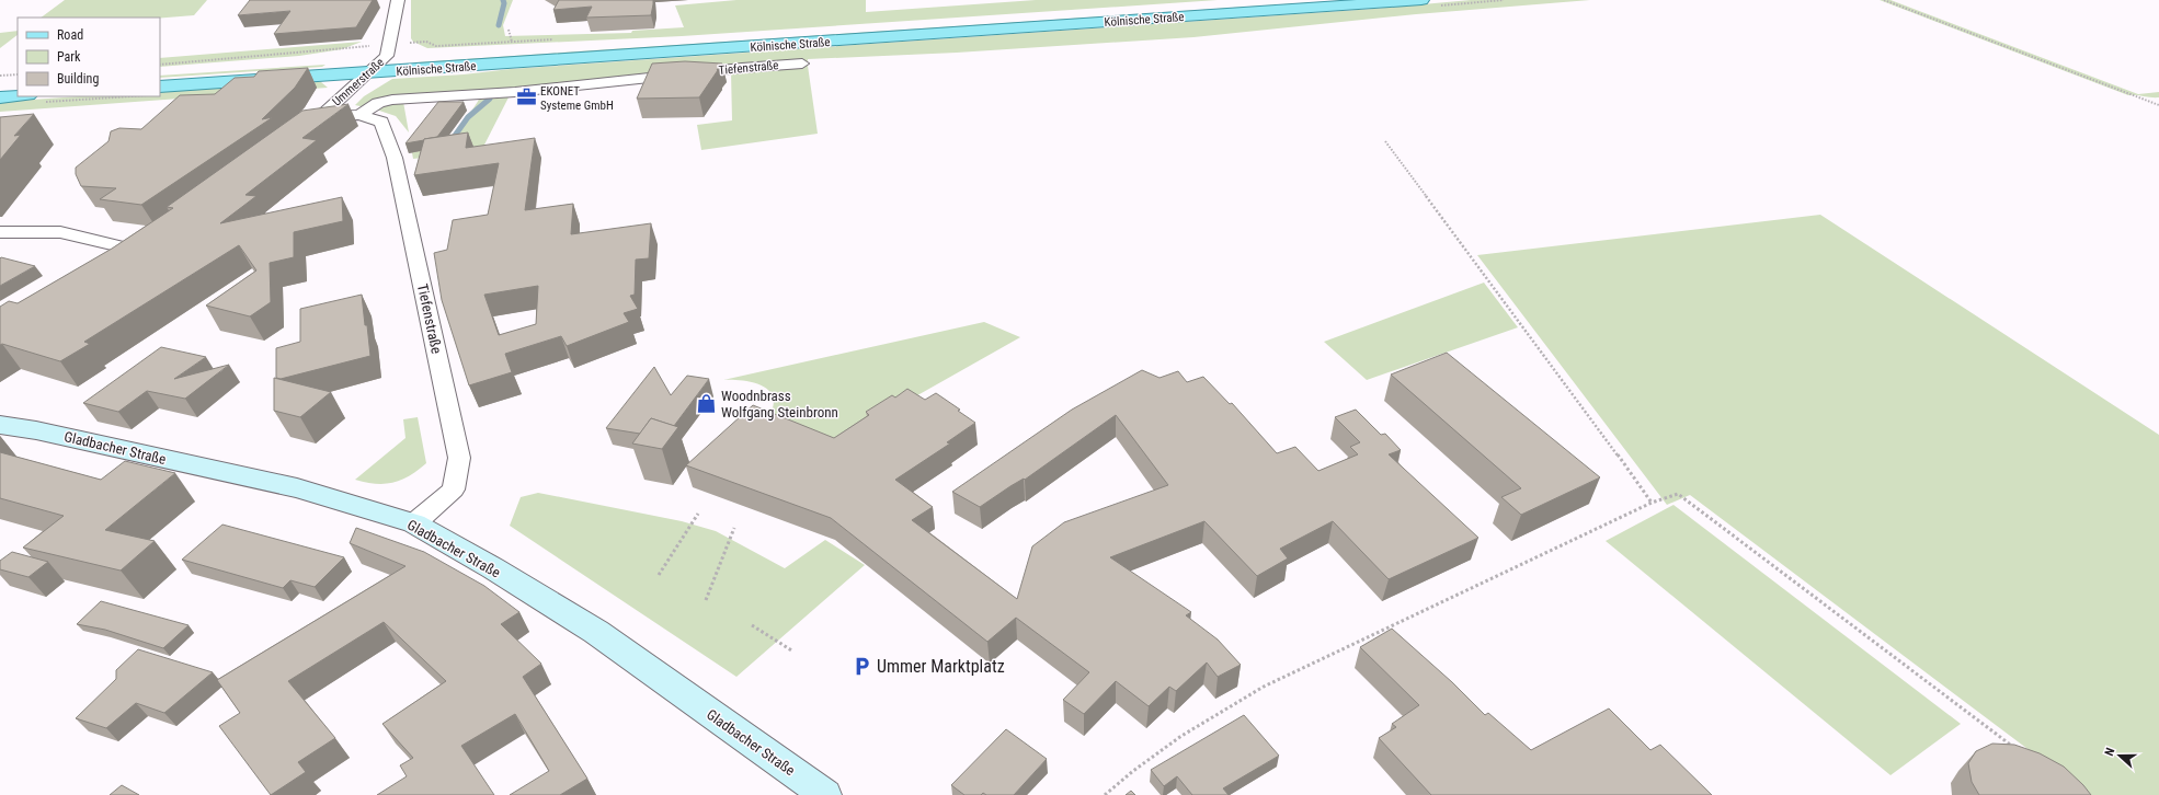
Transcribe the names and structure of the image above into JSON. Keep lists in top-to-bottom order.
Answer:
{
  "streets": {
    "main road": ["Kölnische Straße", "Gladbacher Straße"],
    "street": ["Tiefenstraße", "Ummerstraße"]
  },
  "crossings": [
    ["Kölnische Straße", "Ummerstraße"],
    ["Tiefenstraße", "Ummerstraße"],
    ["Tiefenstraße", "Gladbacher Straße"]
  ],
  "places": {
    "office": ["EKONET Systeme GmbH"],
    "shop": ["Woodnbrass Wolfgang Steinbronn"],
    "parking": ["Ummer Marktplatz"]
  },
  "legend": ["Road", "Park", "Building"],
  "north": "left"
}
